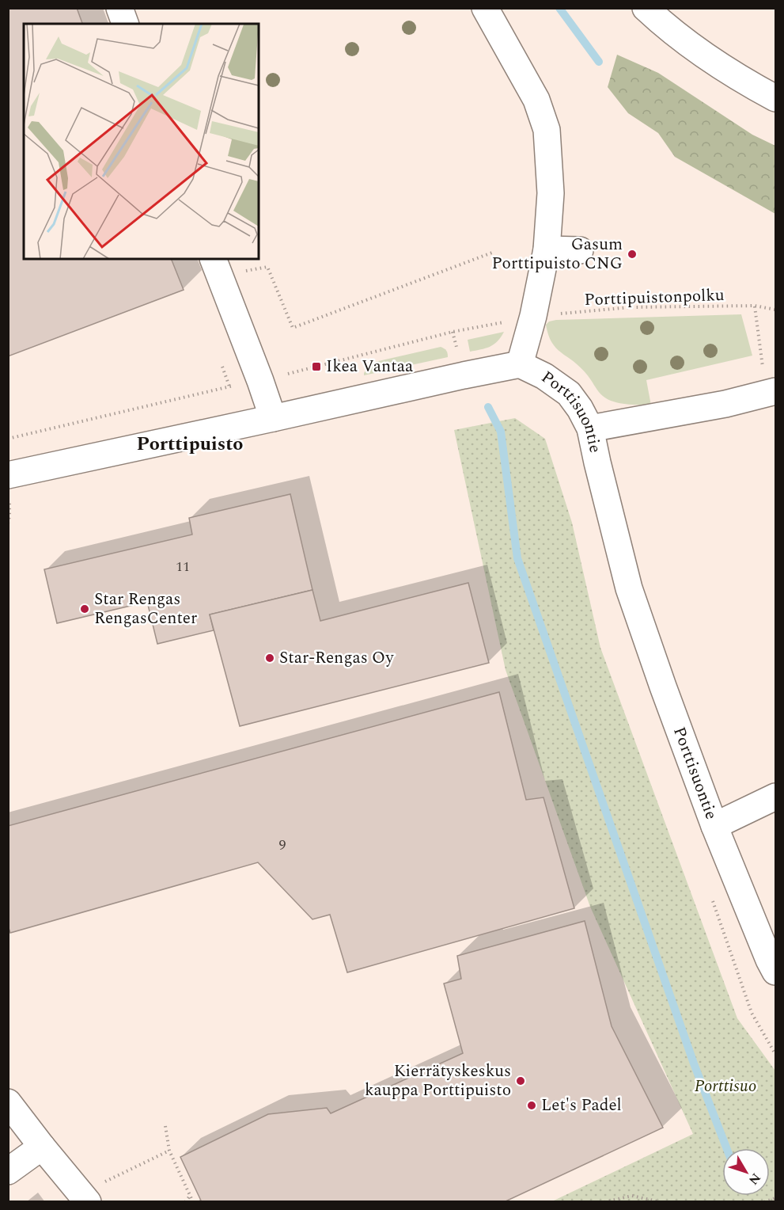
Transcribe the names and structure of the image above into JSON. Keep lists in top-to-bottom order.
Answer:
{
  "streets": {
    "main road": ["Porttisuontie"],
    "path": ["Porttipuistonpolku"]
  },
  "districts": ["Porttipuisto"],
  "parks": ["Porttisuo"],
  "places": {
    "other": [
      "Gasum Porttipuisto CNG",
      "Star Rengas RengasCenter",
      "Star-Rengas Oy",
      "Kierrätyskeskus kauppa Porttipuisto",
      "Let's Padel"
    ],
    "transit": ["Ikea Vantaa"]
  },
  "house_numbers": ["11", "9"],
  "north": "bottom right"
}
